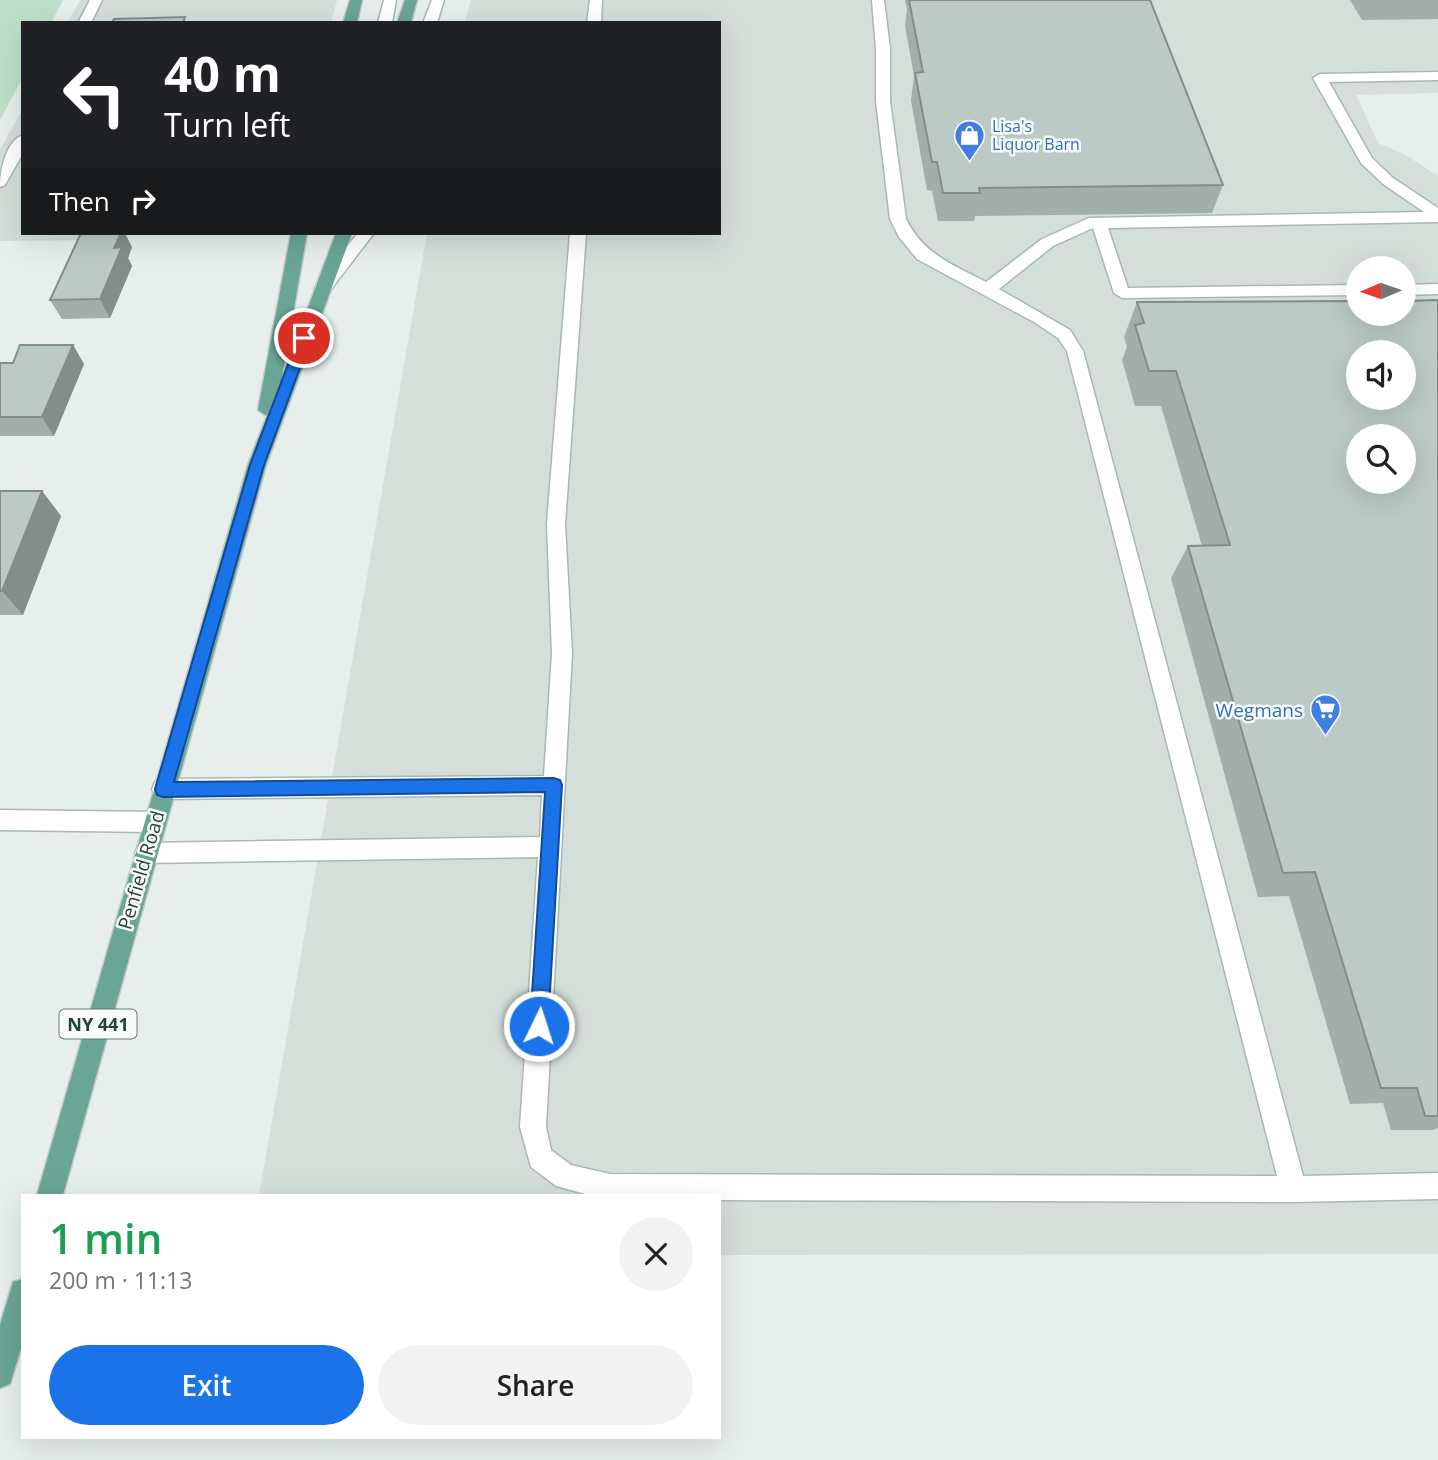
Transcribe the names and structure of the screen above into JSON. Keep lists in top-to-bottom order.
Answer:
{
  "streets": {
    "main road": ["Penfield Road", "NY 441"]
  },
  "places": {
    "shop": ["Lisa's Liquor Barn"],
    "supermarket": ["Wegmans"]
  },
  "north": "left",
  "page": {
    "turn": ["40 m", "Turn left"],
    "then": "Then",
    "heading": ["1 min", "200 m · 11:13"],
    "buttons": ["Exit", "Share"]
  }
}
